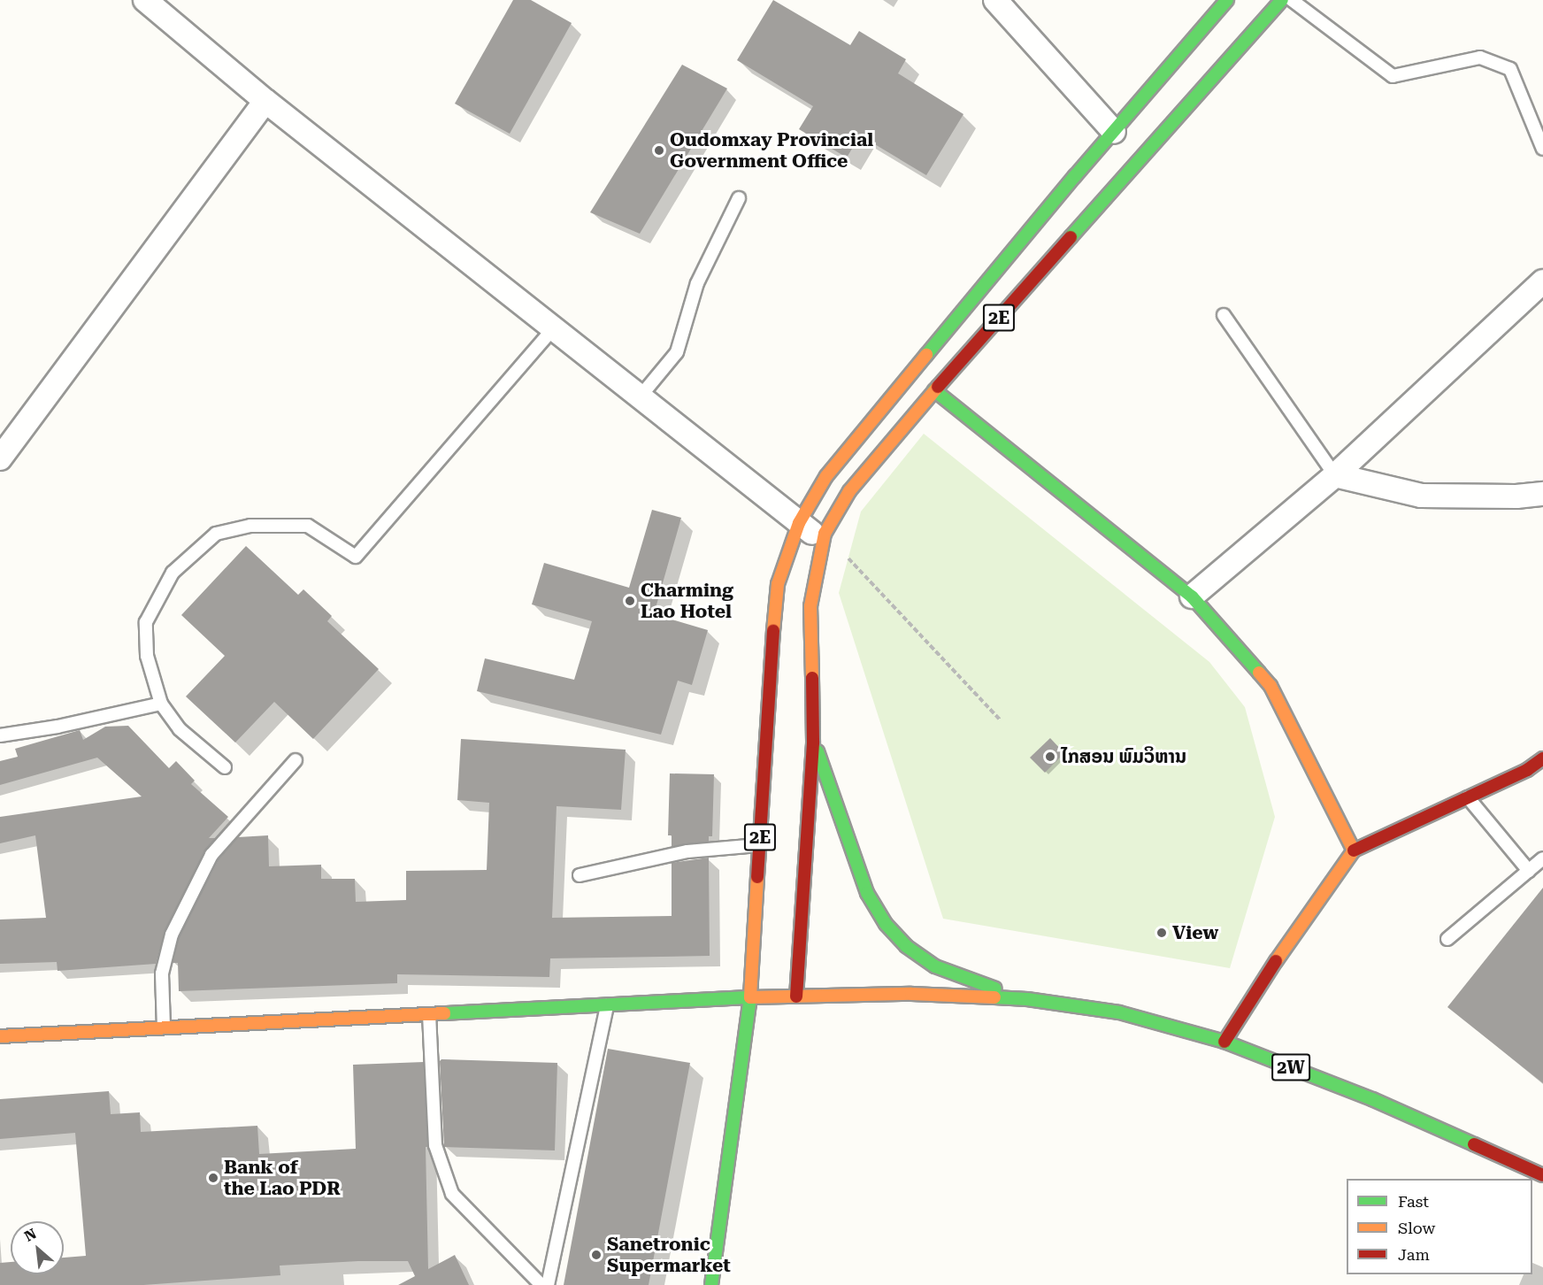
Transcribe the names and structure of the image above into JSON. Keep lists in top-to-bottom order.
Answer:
{
  "streets": {
    "main road": ["2E", "2W"]
  },
  "crossings": [
    ["2E", "2W"]
  ],
  "places": [
    "Oudomxay Provincial Government Office",
    "Charming Lao Hotel",
    "ໄກສອນ ພົມວິຫານ",
    "View",
    "Bank of the Lao PDR",
    "Sanetronic Supermarket"
  ],
  "legend": ["Fast", "Slow", "Jam"],
  "north": "top left"
}
